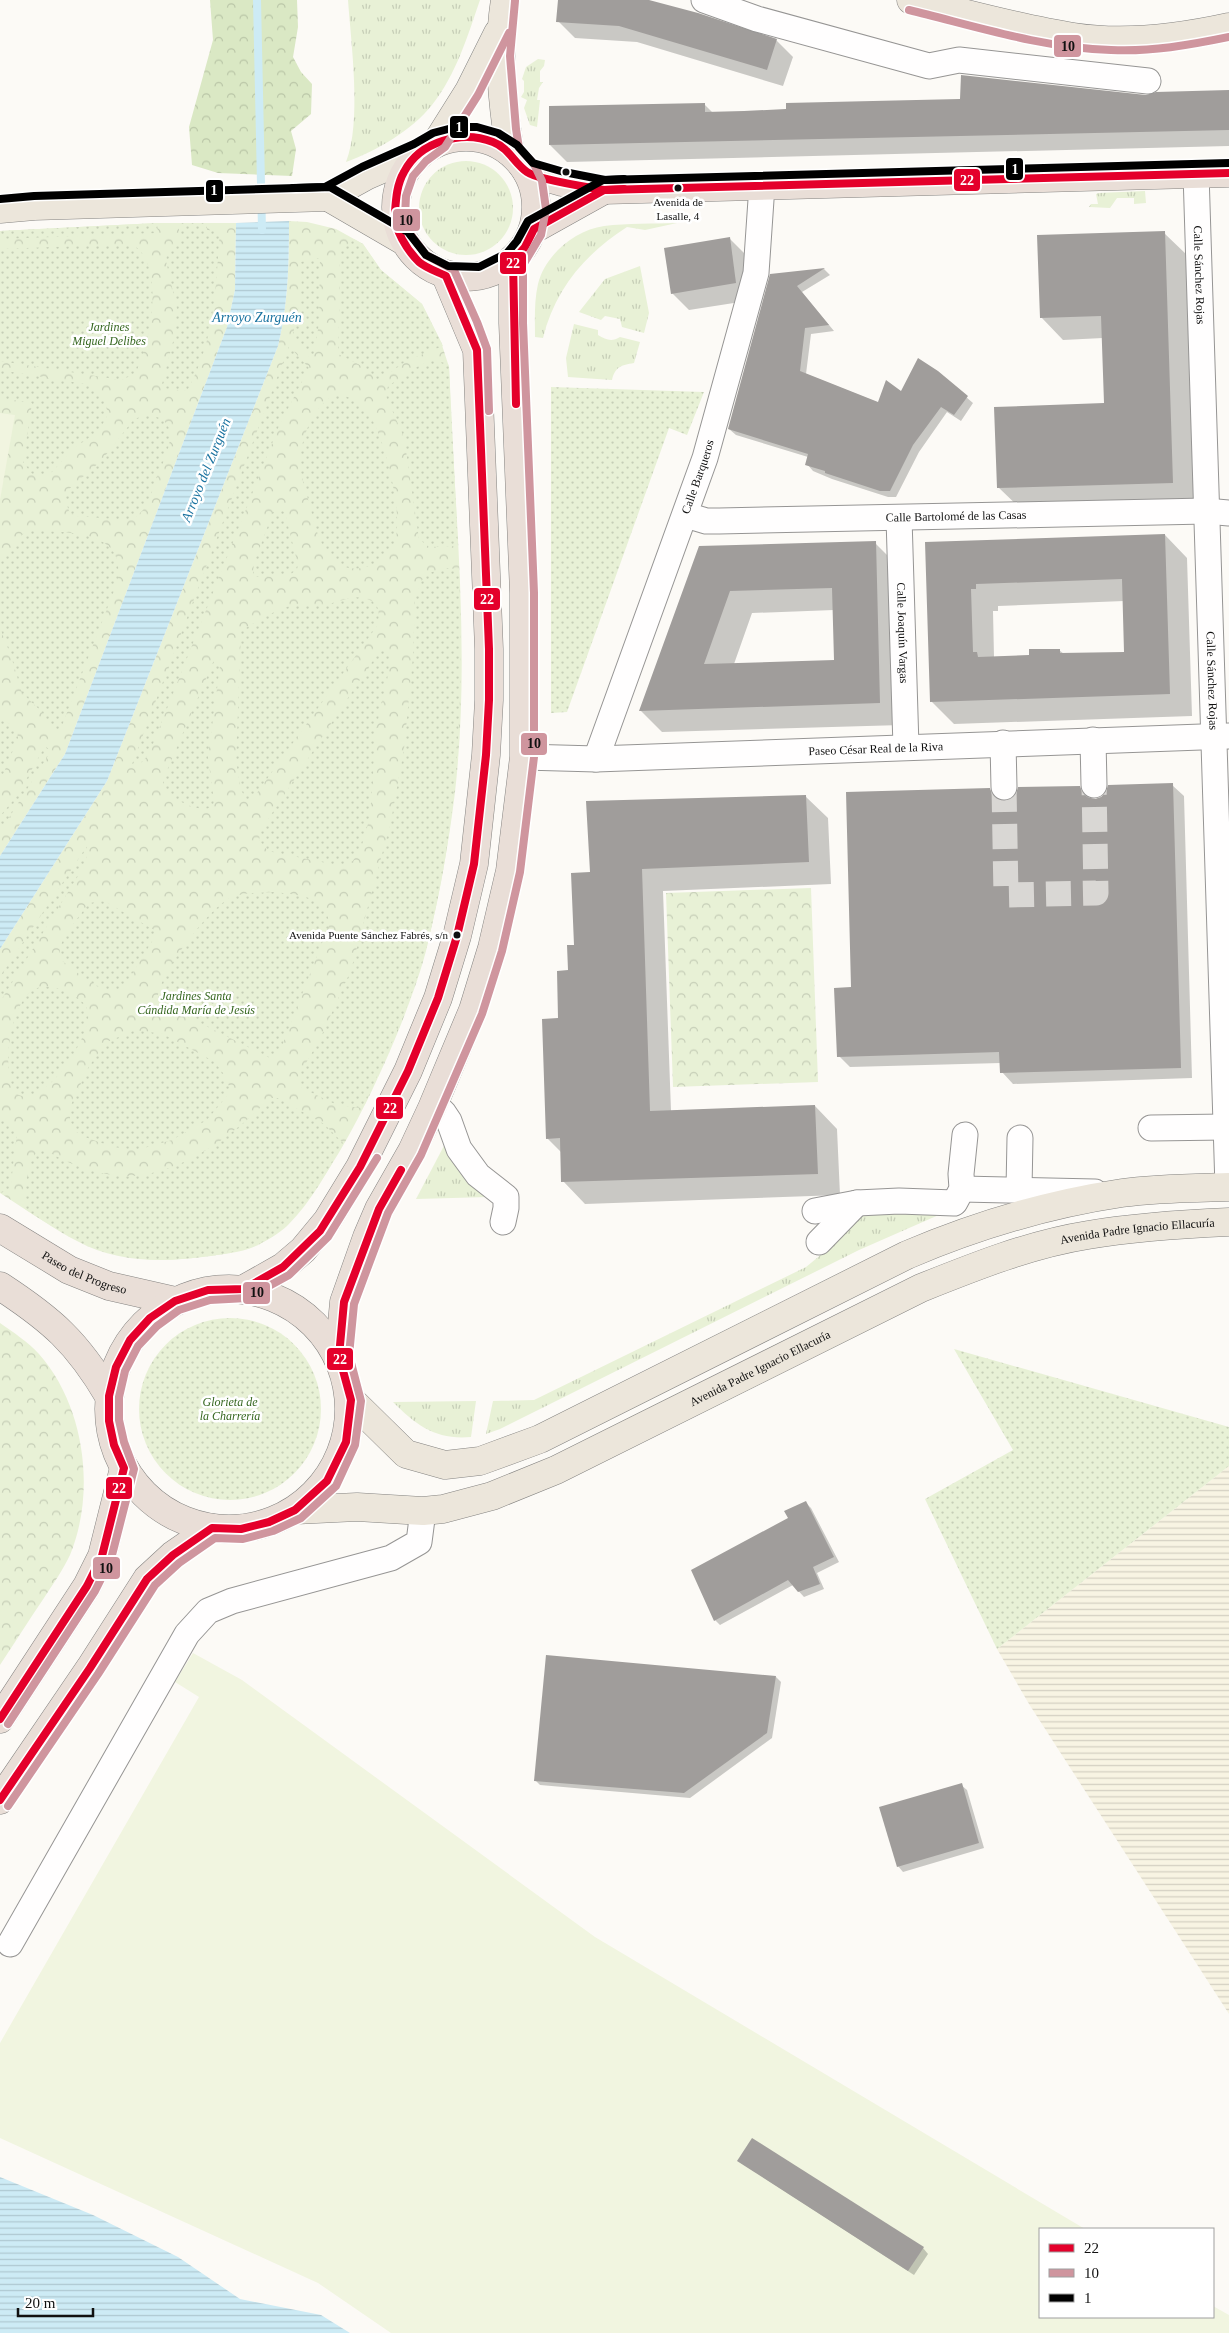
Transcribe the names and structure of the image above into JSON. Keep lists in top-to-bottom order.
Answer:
{
  "streets": {
    "highway": ["Paseo del Progreso"],
    "main road": ["Avenida Padre Ignacio Ellacuría"],
    "street": [
      "Calle Sánchez Rojas",
      "Calle Barqueros",
      "Calle Bartolomé de las Casas",
      "Calle Joaquín Vargas",
      "Paseo César Real de la Riva"
    ]
  },
  "crossings": [
    ["Calle Sánchez Rojas", "Calle Bartolomé de las Casas"],
    ["Calle Sánchez Rojas", "Paseo César Real de la Riva"],
    ["Calle Barqueros", "Calle Bartolomé de las Casas"],
    ["Calle Barqueros", "Paseo César Real de la Riva"],
    ["Calle Bartolomé de las Casas", "Calle Joaquín Vargas"],
    ["Calle Joaquín Vargas", "Paseo César Real de la Riva"]
  ],
  "water": ["Arroyo Zurguén", "Arroyo del Zurguén"],
  "parks": ["Jardines Miguel Delibes", "Jardines Santa Cándida María de Jesús", "Glorieta de la Charrería"],
  "places": ["Avenida de Lasalle, 4", "Avenida Puente Sánchez Fabrés, s/n"],
  "lines": ["transit line 10", "transit line 1", "transit line 22"],
  "legend": ["22", "10", "1"],
  "scale_bar": "20 m"
}
